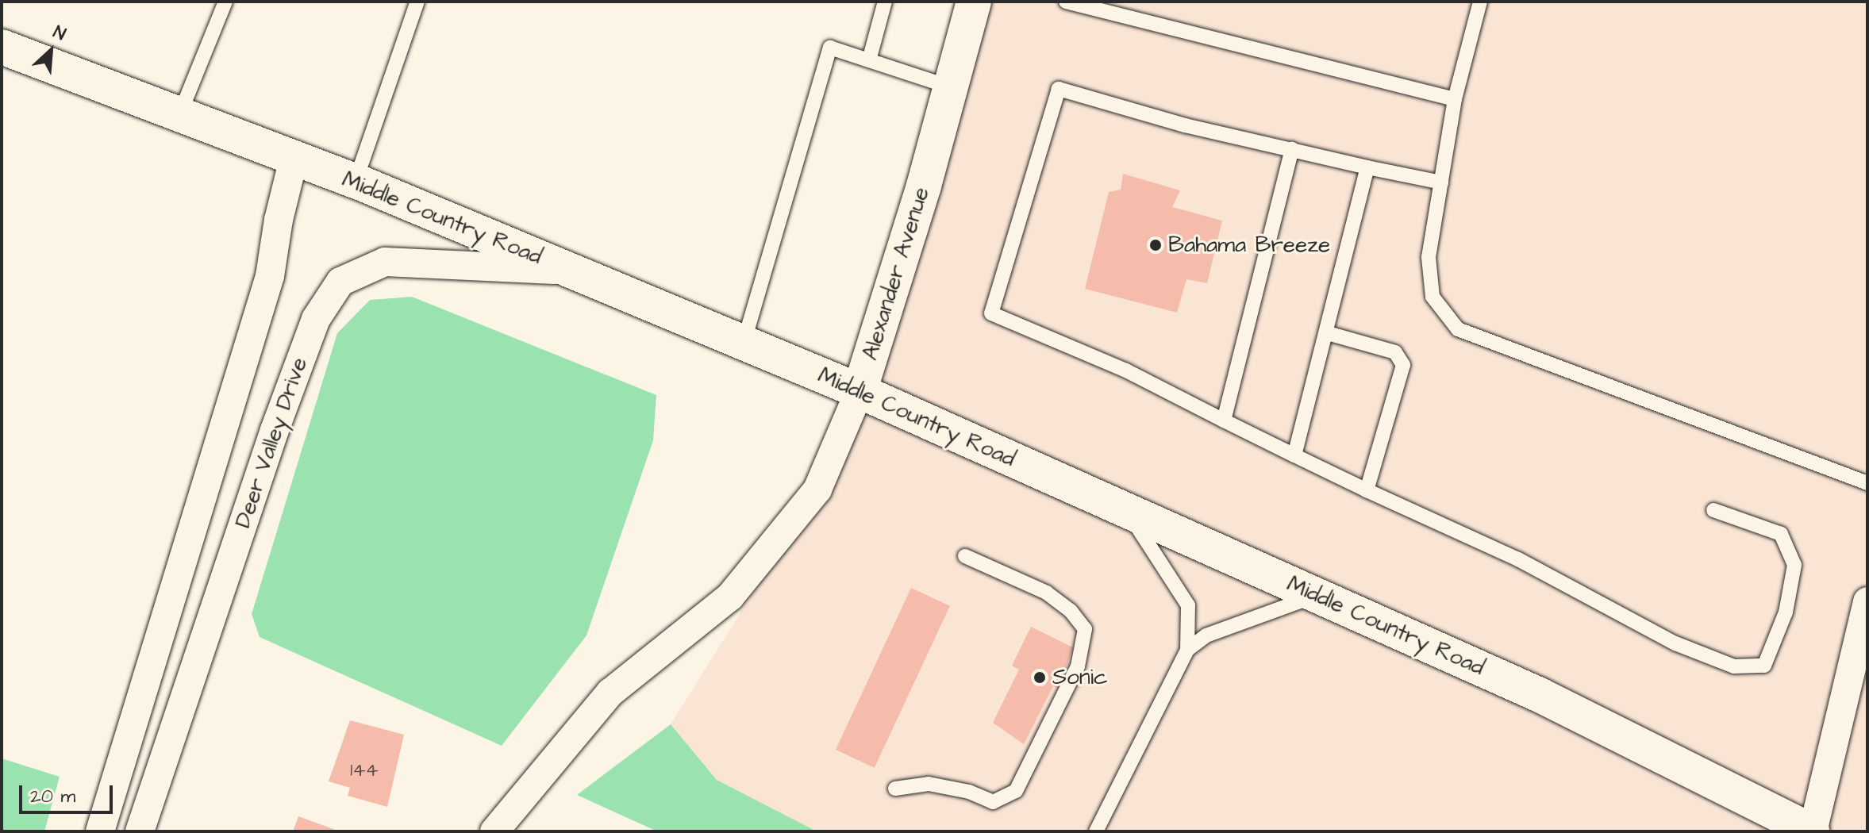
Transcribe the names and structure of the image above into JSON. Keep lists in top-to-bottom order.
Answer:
{
  "streets": {
    "main road": ["Middle Country Road", "Alexander Avenue"],
    "street": ["Deer Valley Drive"]
  },
  "crossings": [
    ["Middle Country Road", "Alexander Avenue"],
    ["Middle Country Road", "Deer Valley Drive"]
  ],
  "places": ["Bahama Breeze", "Sonic"],
  "house_numbers": ["144"],
  "scale_bar": "20 m",
  "north": "top right"
}
